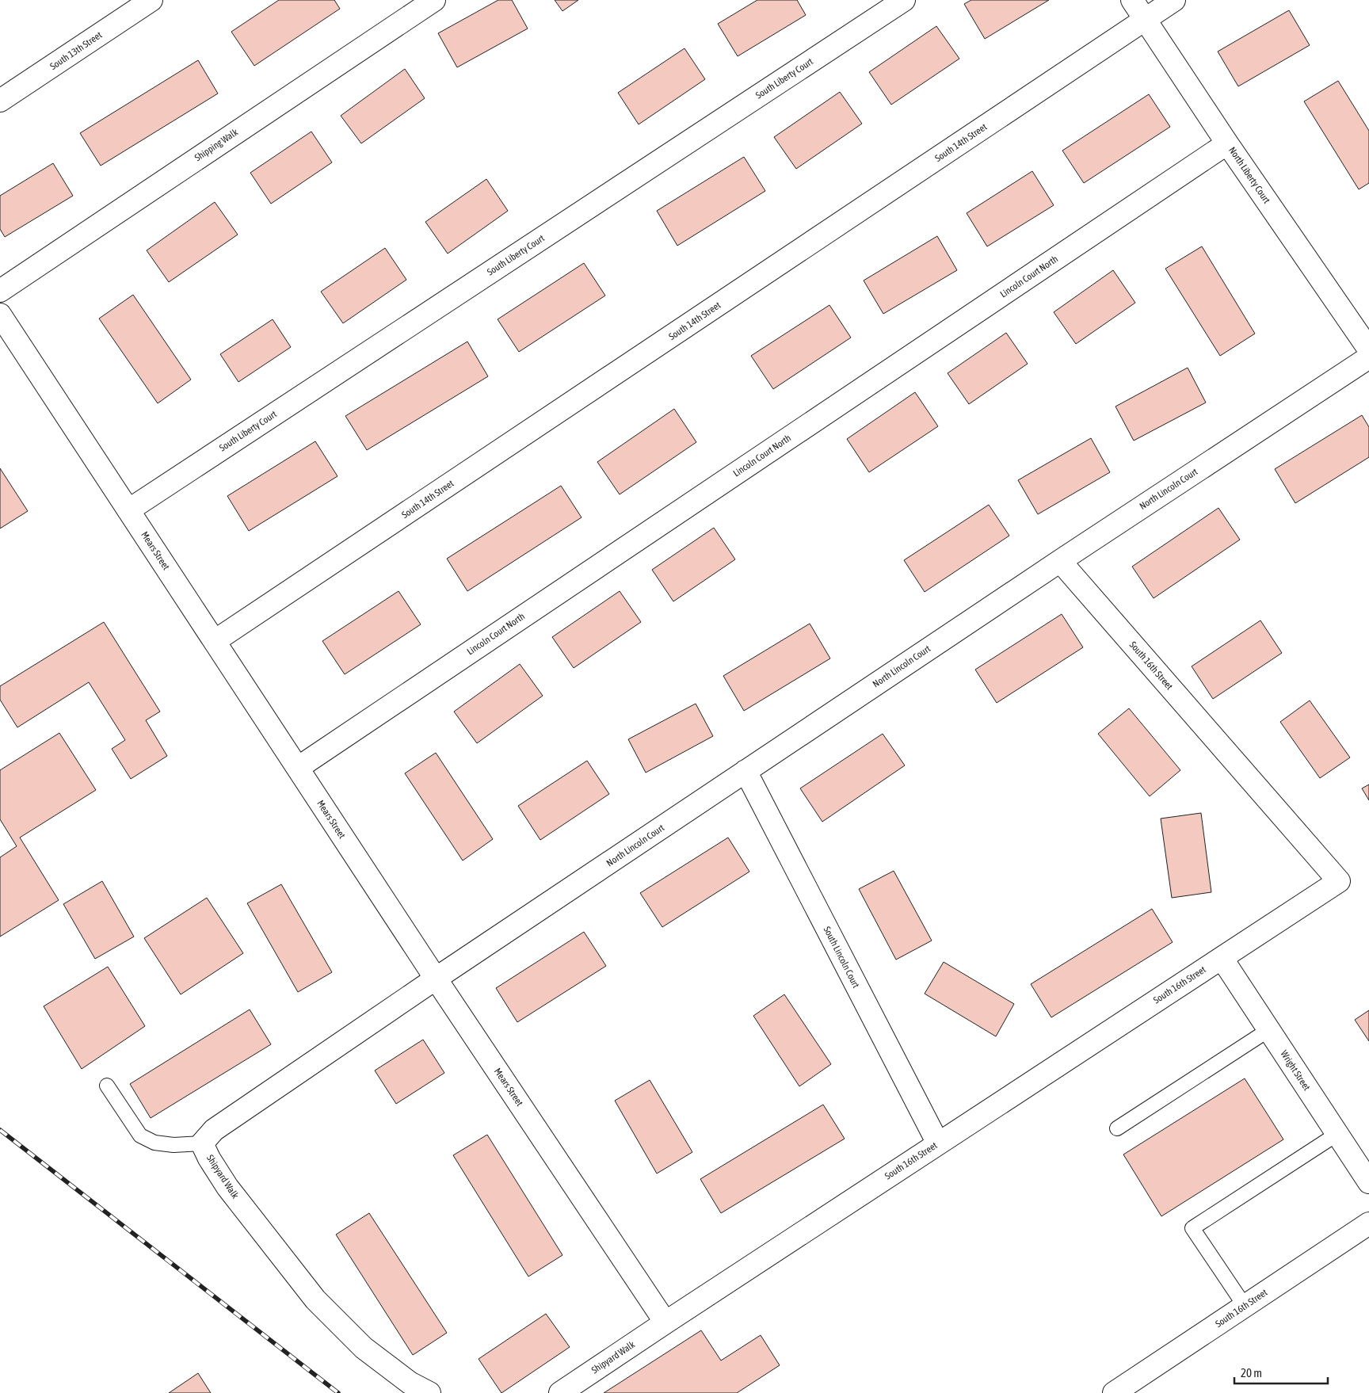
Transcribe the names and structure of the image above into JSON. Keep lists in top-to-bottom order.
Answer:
{
  "streets": {
    "street": [
      "South 13th Street",
      "South Liberty Court",
      "South 14th Street",
      "Shipping Walk",
      "North Liberty Court",
      "Lincoln Court North",
      "North Lincoln Court",
      "Mears Street",
      "South 16th Street",
      "South Lincoln Court",
      "Wright Street",
      "Shipyard Walk"
    ]
  },
  "crossings": [
    ["South Liberty Court", "Mears Street"],
    ["South 14th Street", "North Liberty Court"],
    ["South 14th Street", "Mears Street"],
    ["North Liberty Court", "Lincoln Court North"],
    ["Lincoln Court North", "Mears Street"],
    ["North Lincoln Court", "Mears Street"],
    ["North Lincoln Court", "South 16th Street"],
    ["North Lincoln Court", "South Lincoln Court"],
    ["North Lincoln Court", "Shipyard Walk"],
    ["Mears Street", "South 16th Street"],
    ["Mears Street", "Shipyard Walk"],
    ["South 16th Street", "South Lincoln Court"],
    ["South 16th Street", "Wright Street"],
    ["South 16th Street", "Shipyard Walk"]
  ],
  "scale_bar": "20 m"
}
